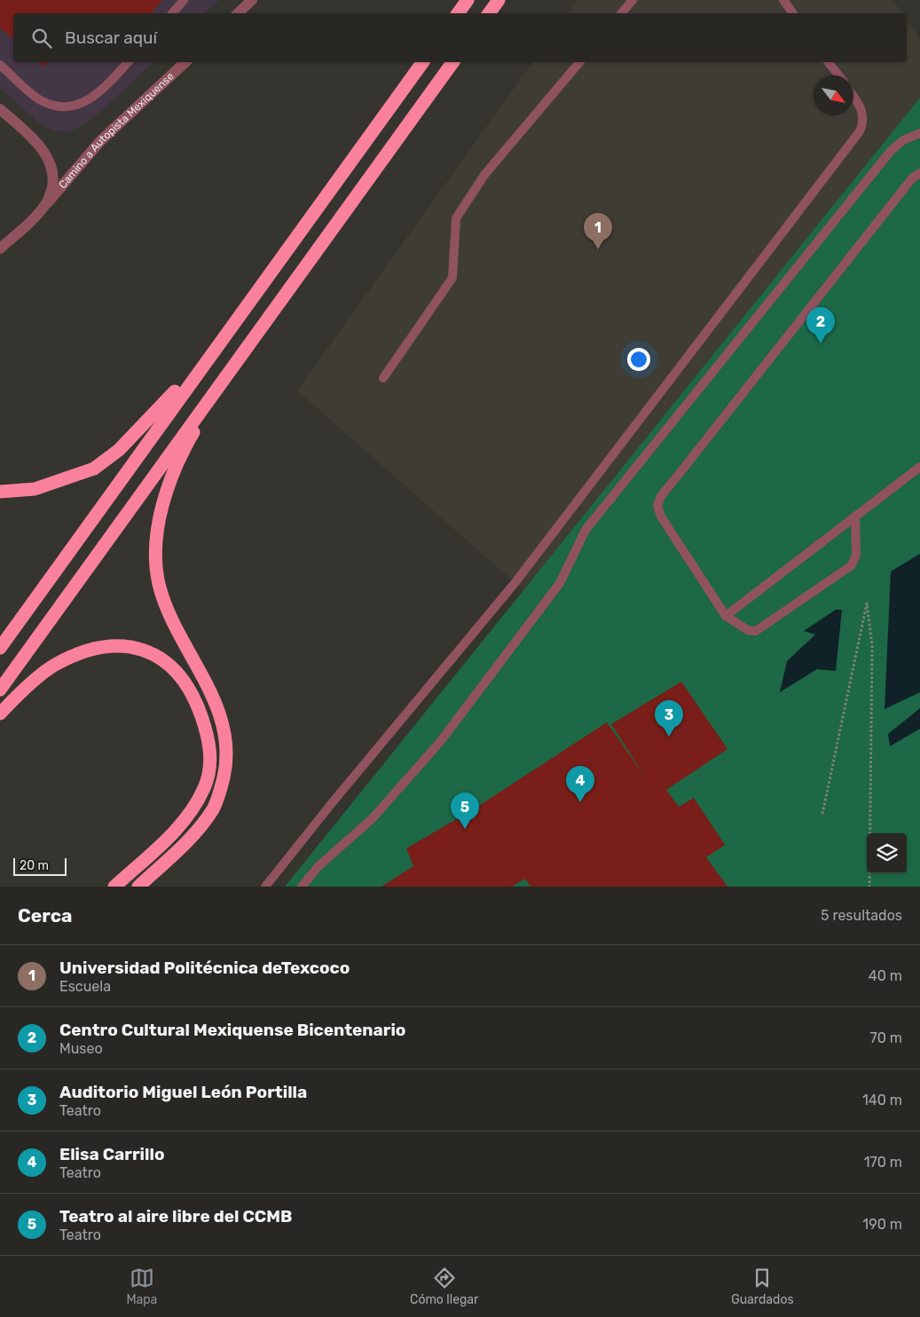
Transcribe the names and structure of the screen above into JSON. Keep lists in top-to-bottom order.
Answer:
{
  "streets": {
    "street": ["Camino a Autopista Mexiquense"]
  },
  "scale_bar": "20 m",
  "north": "bottom right",
  "page": {
    "search": "Buscar aquí",
    "pins": [
      "1",
      "2",
      "3",
      "4",
      "5"
    ],
    "scale": "20 m",
    "heading": ["Cerca", "5 resultados"],
    "list": [
      {
        "mark": "1",
        "name": "Universidad Politécnica deTexcoco",
        "note": "Escuela",
        "value": "40 m"
      },
      {
        "mark": "2",
        "name": "Centro Cultural Mexiquense Bicentenario",
        "note": "Museo",
        "value": "70 m"
      },
      {
        "mark": "3",
        "name": "Auditorio Miguel León Portilla",
        "note": "Teatro",
        "value": "140 m"
      },
      {
        "mark": "4",
        "name": "Elisa Carrillo",
        "note": "Teatro",
        "value": "170 m"
      },
      {
        "mark": "5",
        "name": "Teatro al aire libre del CCMB",
        "note": "Teatro",
        "value": "190 m"
      }
    ],
    "nav": ["Mapa", "Cómo llegar", "Guardados"]
  }
}
